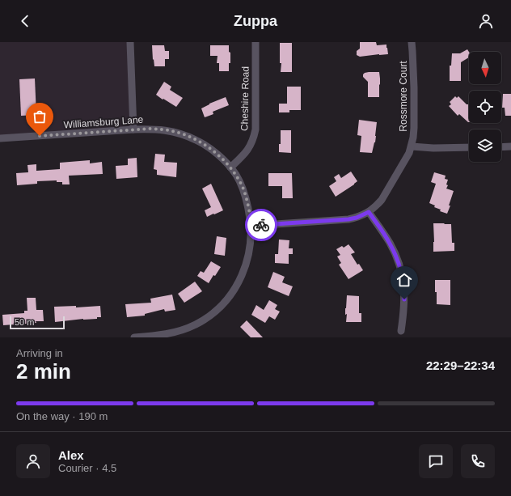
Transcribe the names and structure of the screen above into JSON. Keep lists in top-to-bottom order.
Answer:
{
  "streets": {
    "street": ["Rossmore Court", "Cheshire Road", "Williamsburg Lane"]
  },
  "crossings": [
    ["Rossmore Court", "Williamsburg Lane"],
    ["Cheshire Road", "Williamsburg Lane"]
  ],
  "scale_bar": "50 m",
  "north": "bottom",
  "page": {
    "header": "Zuppa",
    "scale": "50 m",
    "heading": ["2 min", "Arriving in", "22:29–22:34"],
    "panel": ["Alex", "Courier · 4.5"],
    "bar": "On the way · 190 m"
  }
}
